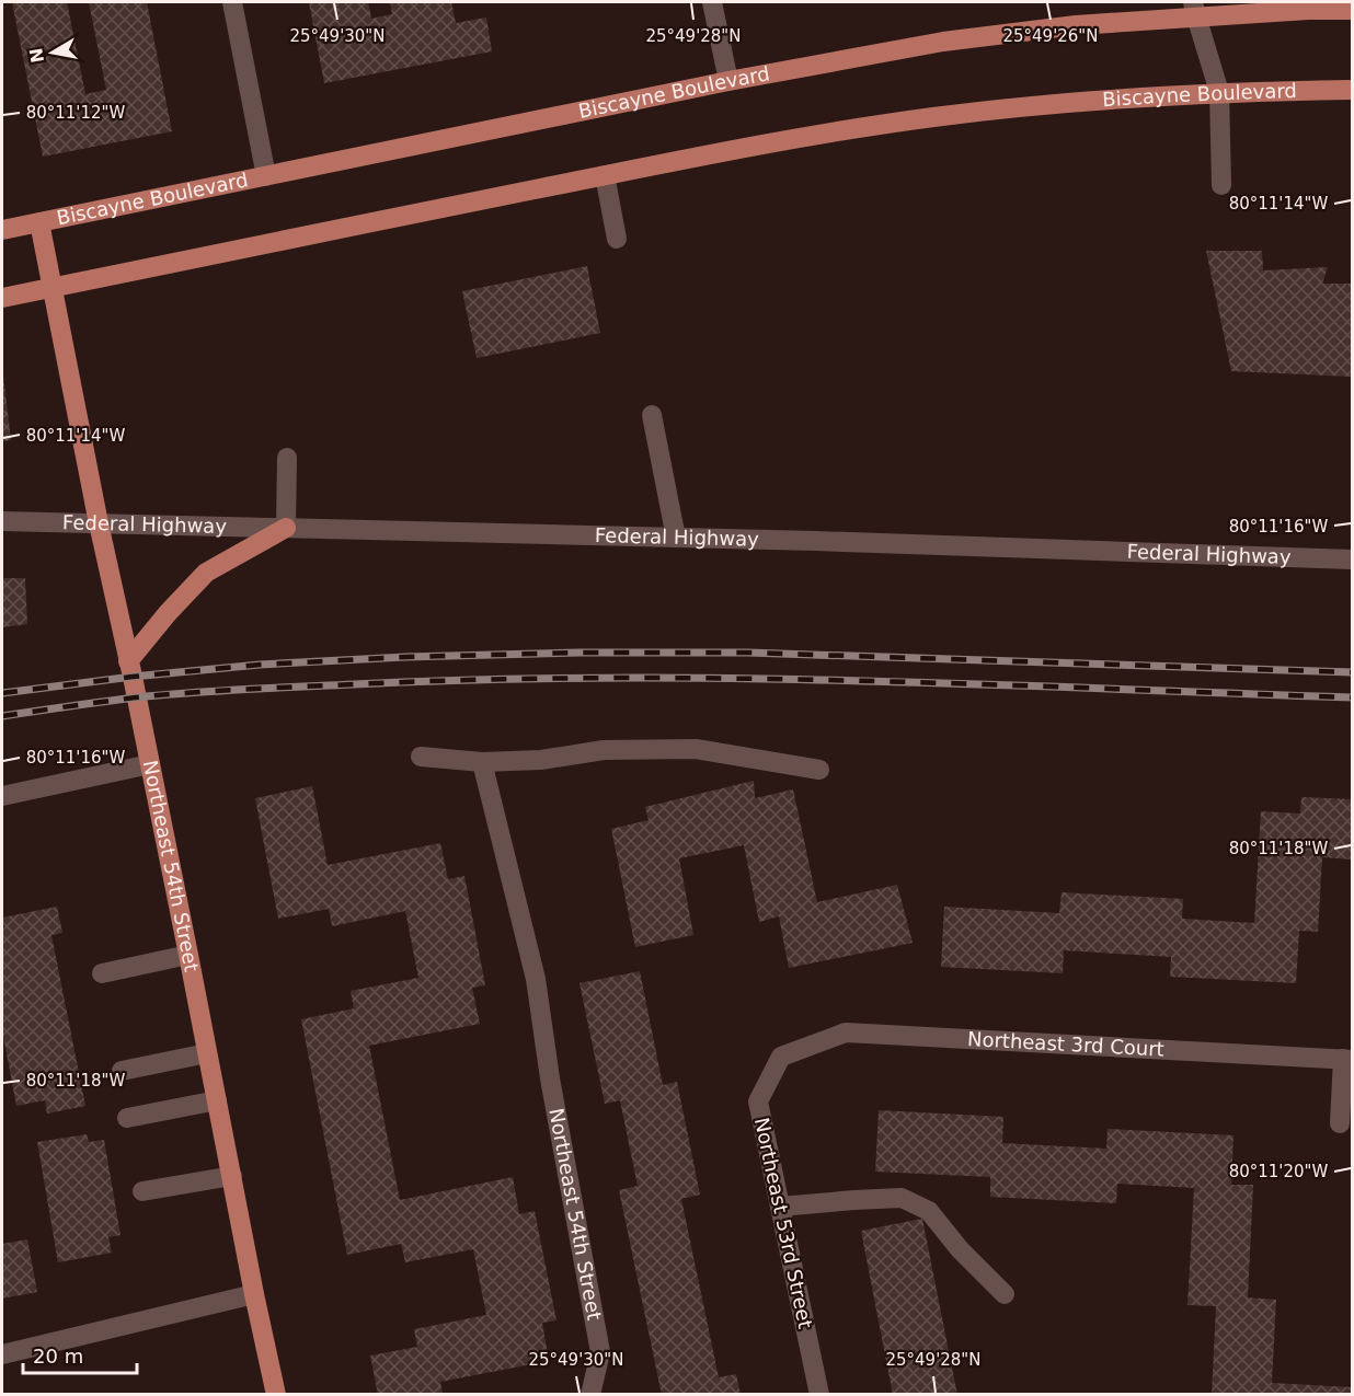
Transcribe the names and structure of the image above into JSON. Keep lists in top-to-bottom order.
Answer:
{
  "streets": {
    "main road": ["Biscayne Boulevard", "Northeast 54th Street"],
    "street": ["Federal Highway", "Northeast 3rd Court", "Northeast 53rd Street"]
  },
  "crossings": [
    ["Biscayne Boulevard", "Northeast 54th Street"],
    ["Federal Highway", "Northeast 54th Street"],
    ["Northeast 3rd Court", "Northeast 53rd Street"]
  ],
  "scale_bar": "20 m",
  "north": "left",
  "coordinates": [
    "25°49'30\"N",
    "25°49'28\"N",
    "25°49'26\"N",
    "80°11'12\"W",
    "80°11'14\"W",
    "80°11'16\"W",
    "80°11'18\"W",
    "80°11'20\"W"
  ]
}
